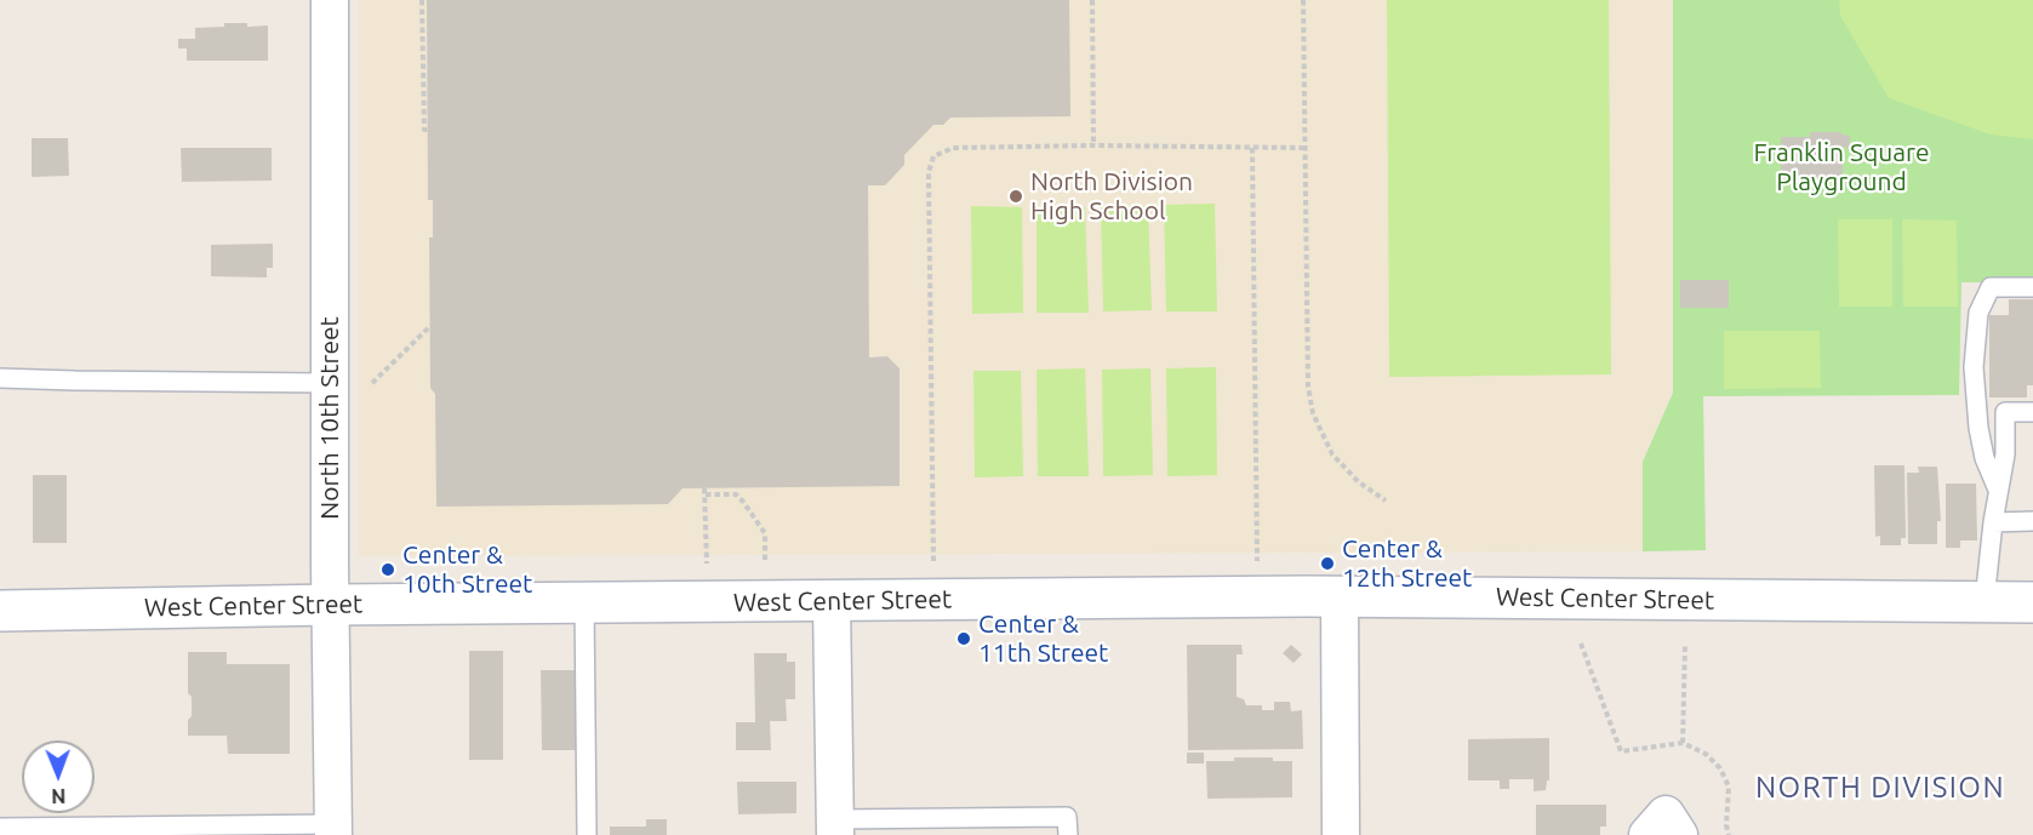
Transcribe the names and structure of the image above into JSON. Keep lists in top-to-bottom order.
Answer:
{
  "streets": {
    "street": ["North 10th Street", "West Center Street"]
  },
  "crossings": [
    ["North 10th Street", "West Center Street"]
  ],
  "districts": ["NORTH DIVISION"],
  "parks": ["Franklin Square Playground"],
  "places": [
    "North Division High School",
    "Center & 12th Street",
    "Center & 10th Street",
    "Center & 11th Street"
  ],
  "north": "bottom"
}
